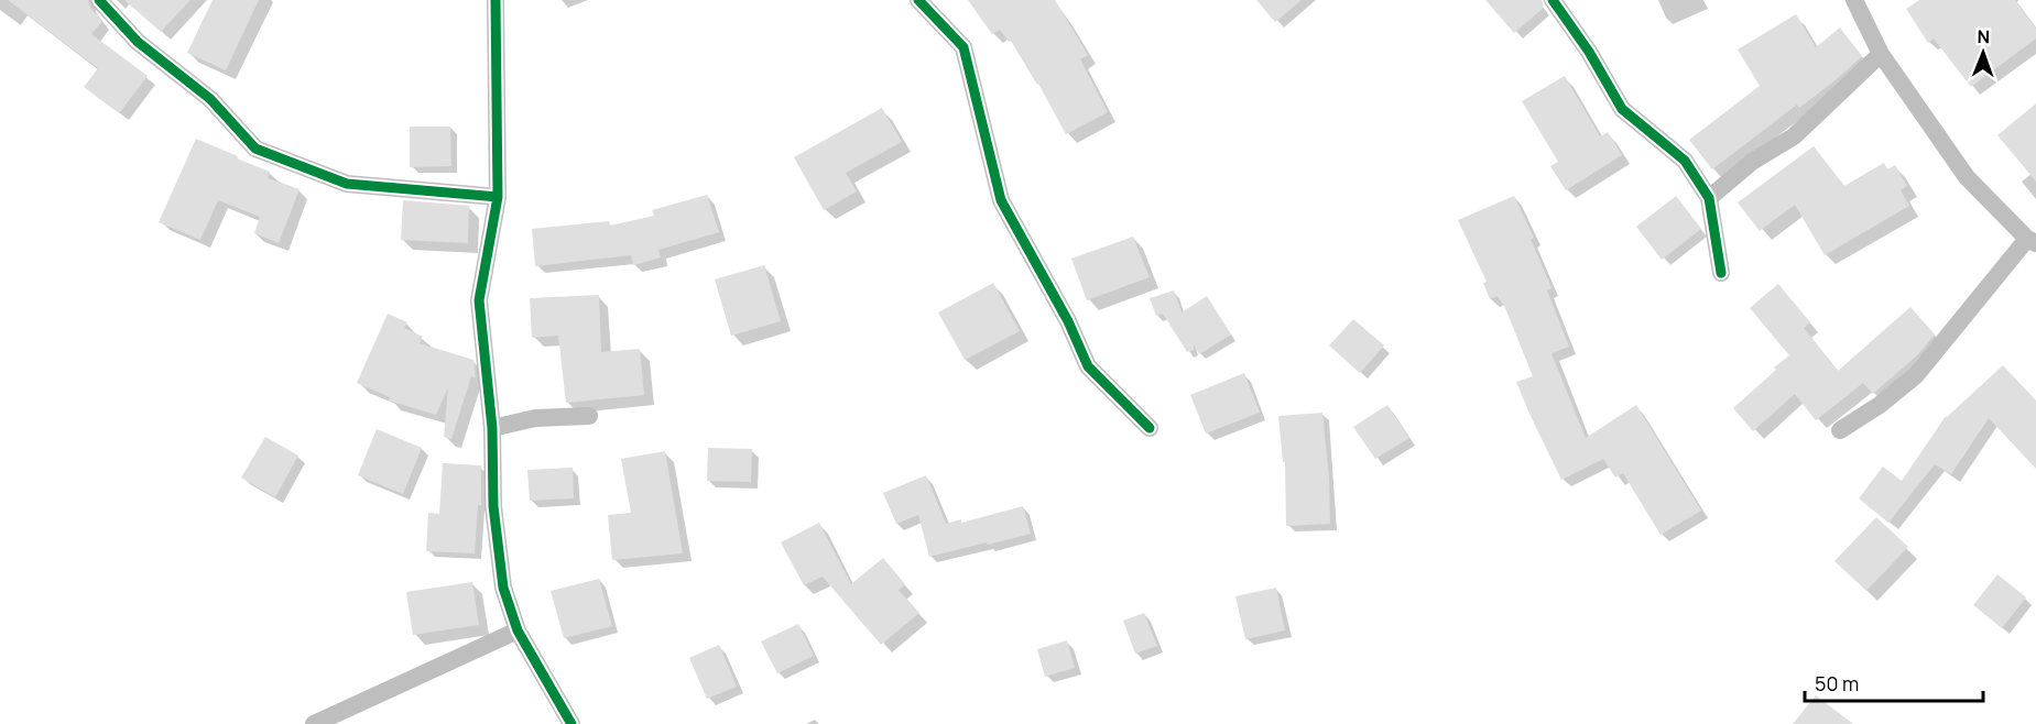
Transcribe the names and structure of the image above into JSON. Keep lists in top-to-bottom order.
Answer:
{
  "scale_bar": "50 m",
  "north": "top"
}
